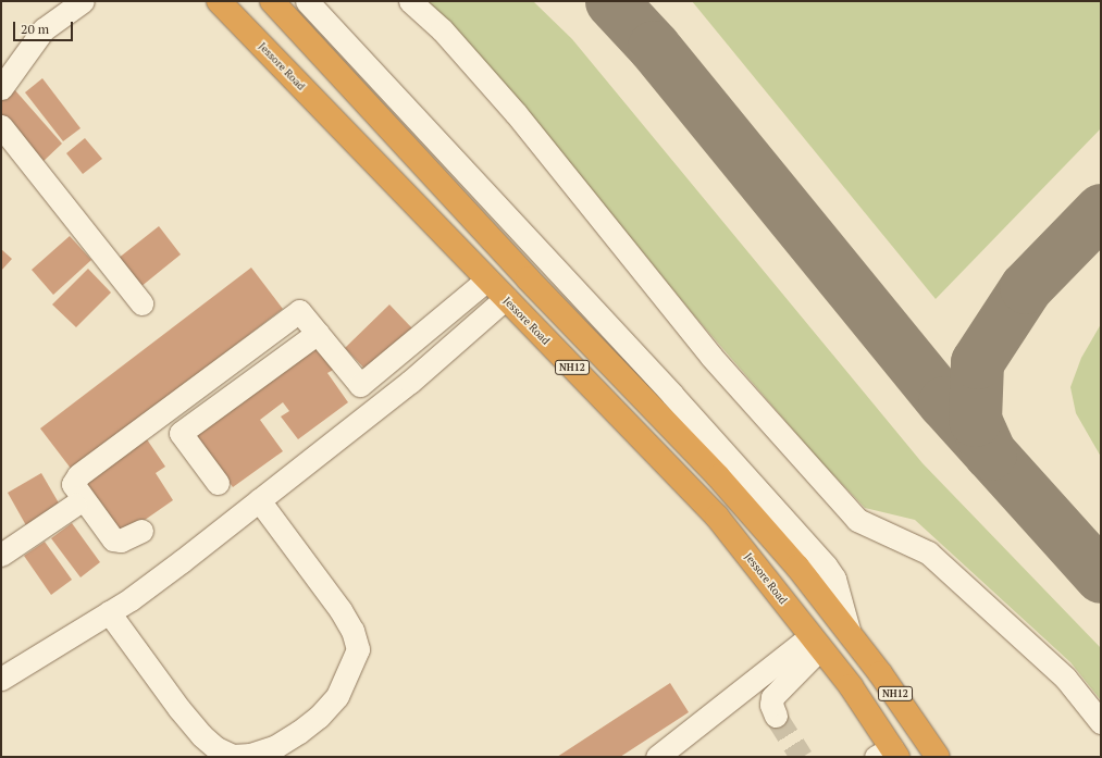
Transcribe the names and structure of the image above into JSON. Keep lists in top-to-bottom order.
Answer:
{
  "streets": {
    "highway": ["Jessore Road", "NH12"]
  },
  "scale_bar": "20 m"
}
